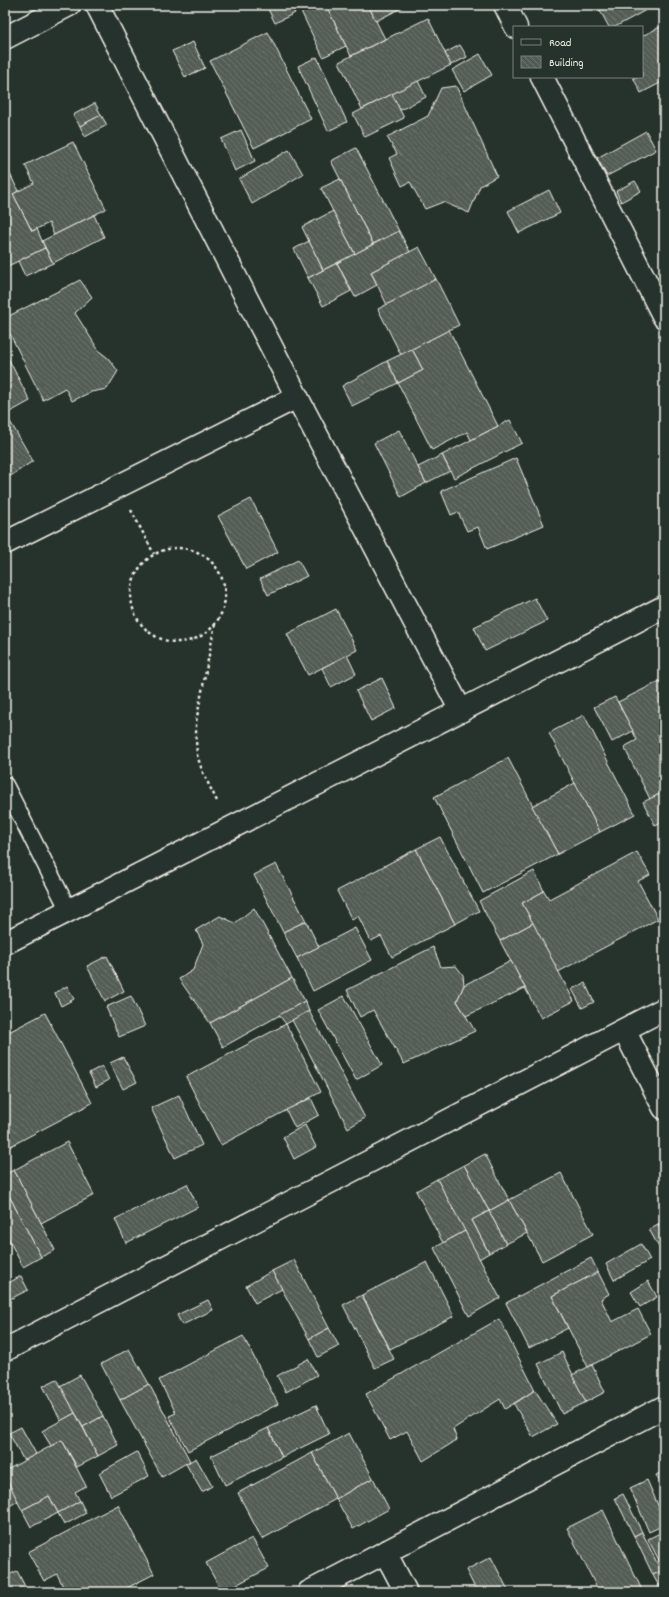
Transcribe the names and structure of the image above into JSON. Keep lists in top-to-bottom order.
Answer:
{
  "legend": ["Road", "Building"]
}
